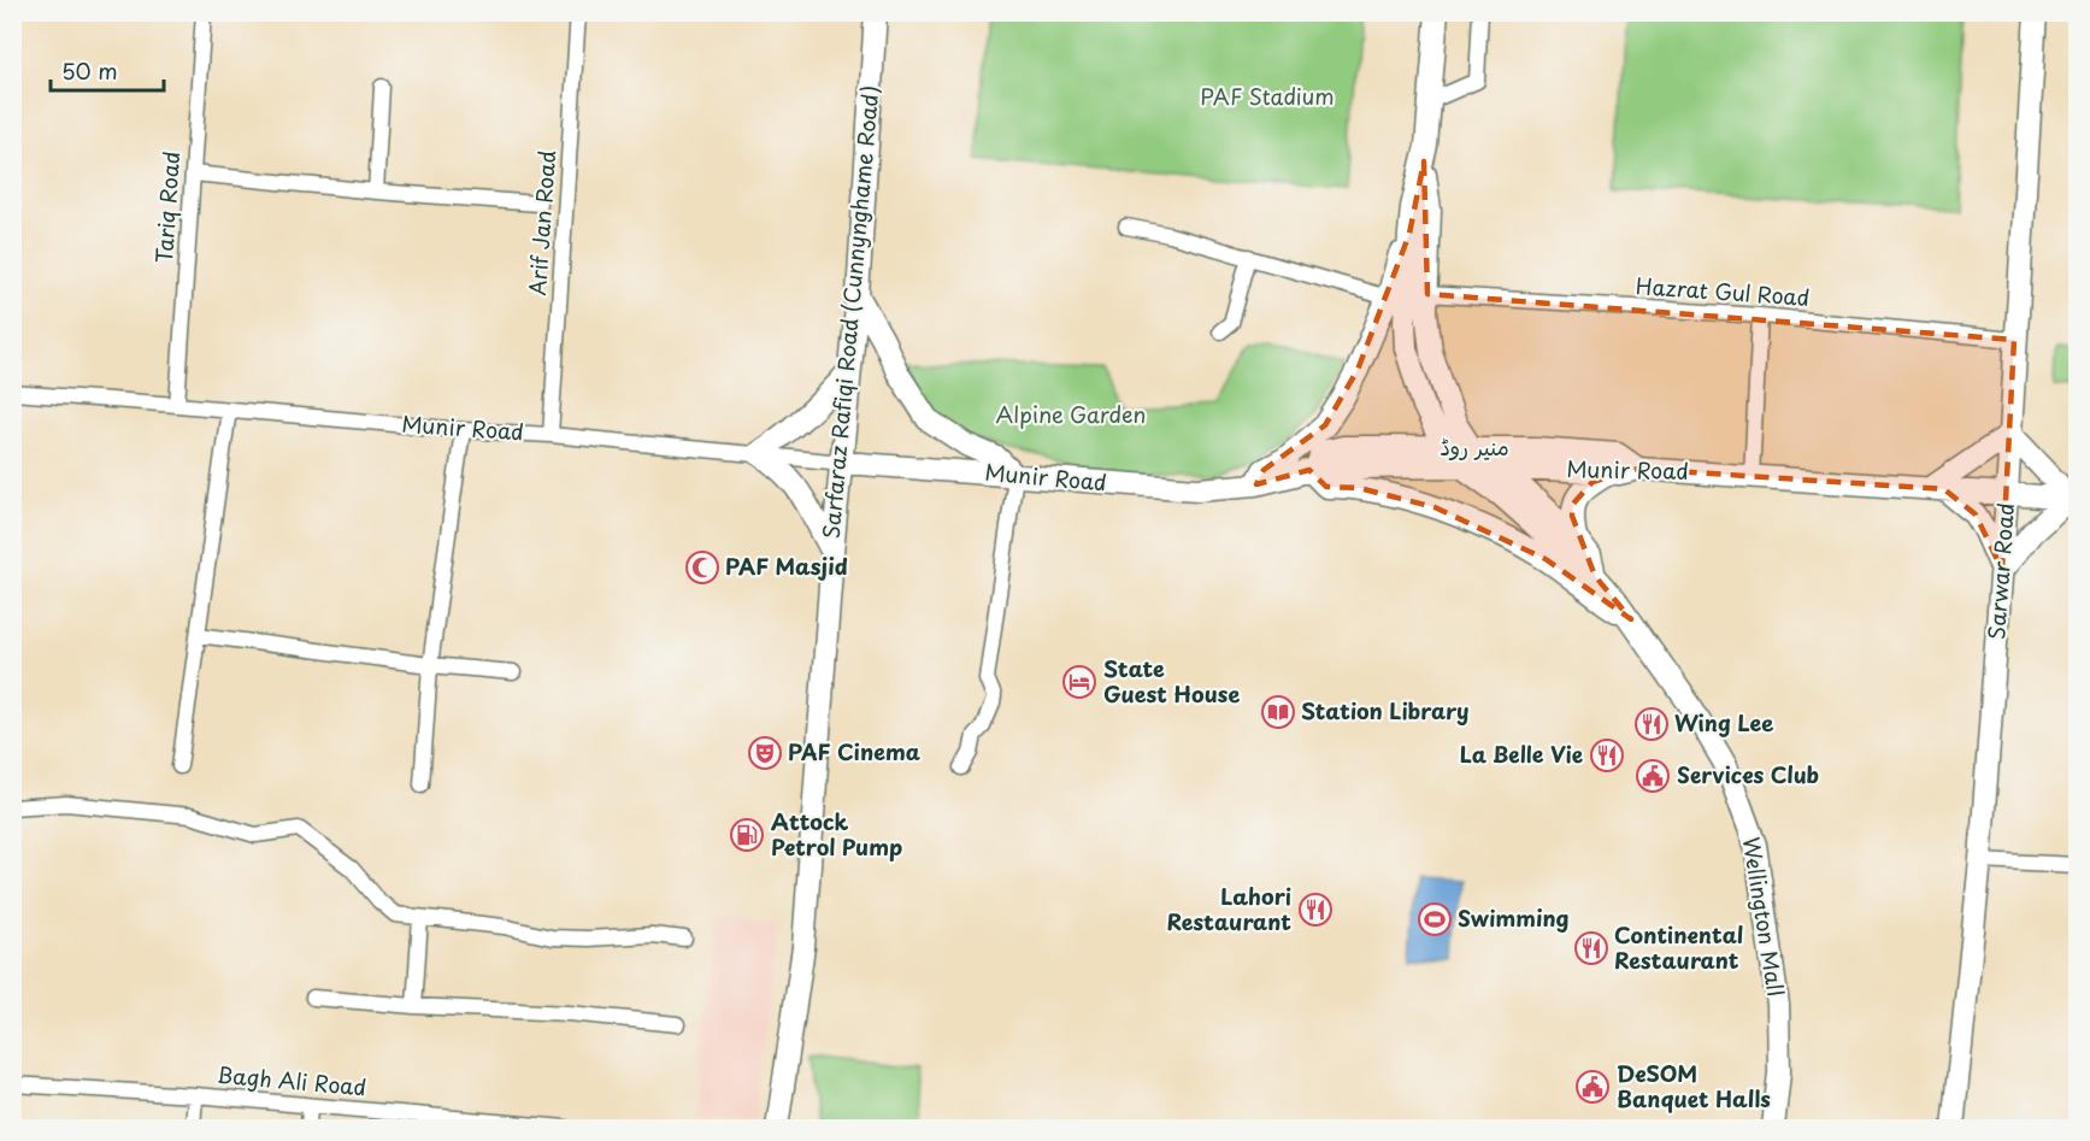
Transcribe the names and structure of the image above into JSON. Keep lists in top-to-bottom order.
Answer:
{
  "streets": {
    "street": [
      "Tariq Road",
      "Arif Jan Road",
      "Hazrat Gul Road",
      "Sarfaraz Rafiqi Road (Cunnynghame Road)",
      "Munir Road",
      "منیر روڈ",
      "Sarwar Road",
      "Wellington Mall",
      "Bagh Ali Road"
    ]
  },
  "crossings": [
    ["Tariq Road", "Munir Road"],
    ["Arif Jan Road", "Munir Road"],
    ["Hazrat Gul Road", "Sarwar Road"],
    ["Sarfaraz Rafiqi Road (Cunnynghame Road)", "Munir Road"],
    ["Munir Road", "منیر روڈ"],
    ["Munir Road", "Sarwar Road"],
    ["Munir Road", "Wellington Mall"],
    ["منیر روڈ", "Wellington Mall"]
  ],
  "parks": ["PAF Stadium", "Alpine Garden"],
  "places": {
    "mosque": ["PAF Masjid"],
    "hotel": ["State Guest House"],
    "library": ["Station Library"],
    "restaurant": [
      "Wing Lee",
      "La Belle Vie",
      "Lahori Restaurant",
      "Continental Restaurant"
    ],
    "theatre": ["PAF Cinema"],
    "public building": ["Services Club", "DeSOM Banquet Halls"],
    "fuel station": ["Attock Petrol Pump"],
    "sports": ["Swimming"]
  },
  "scale_bar": "50 m"
}
